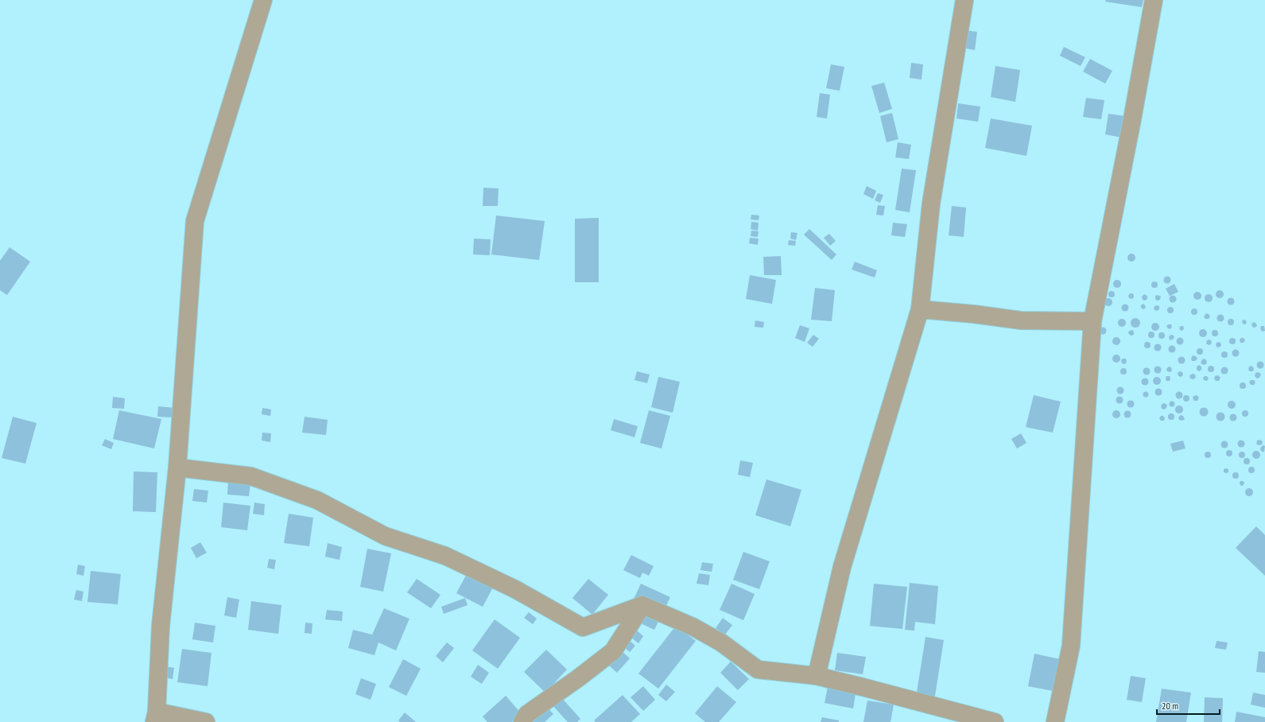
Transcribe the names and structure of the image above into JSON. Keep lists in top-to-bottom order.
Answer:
{
  "scale_bar": "20 m"
}
